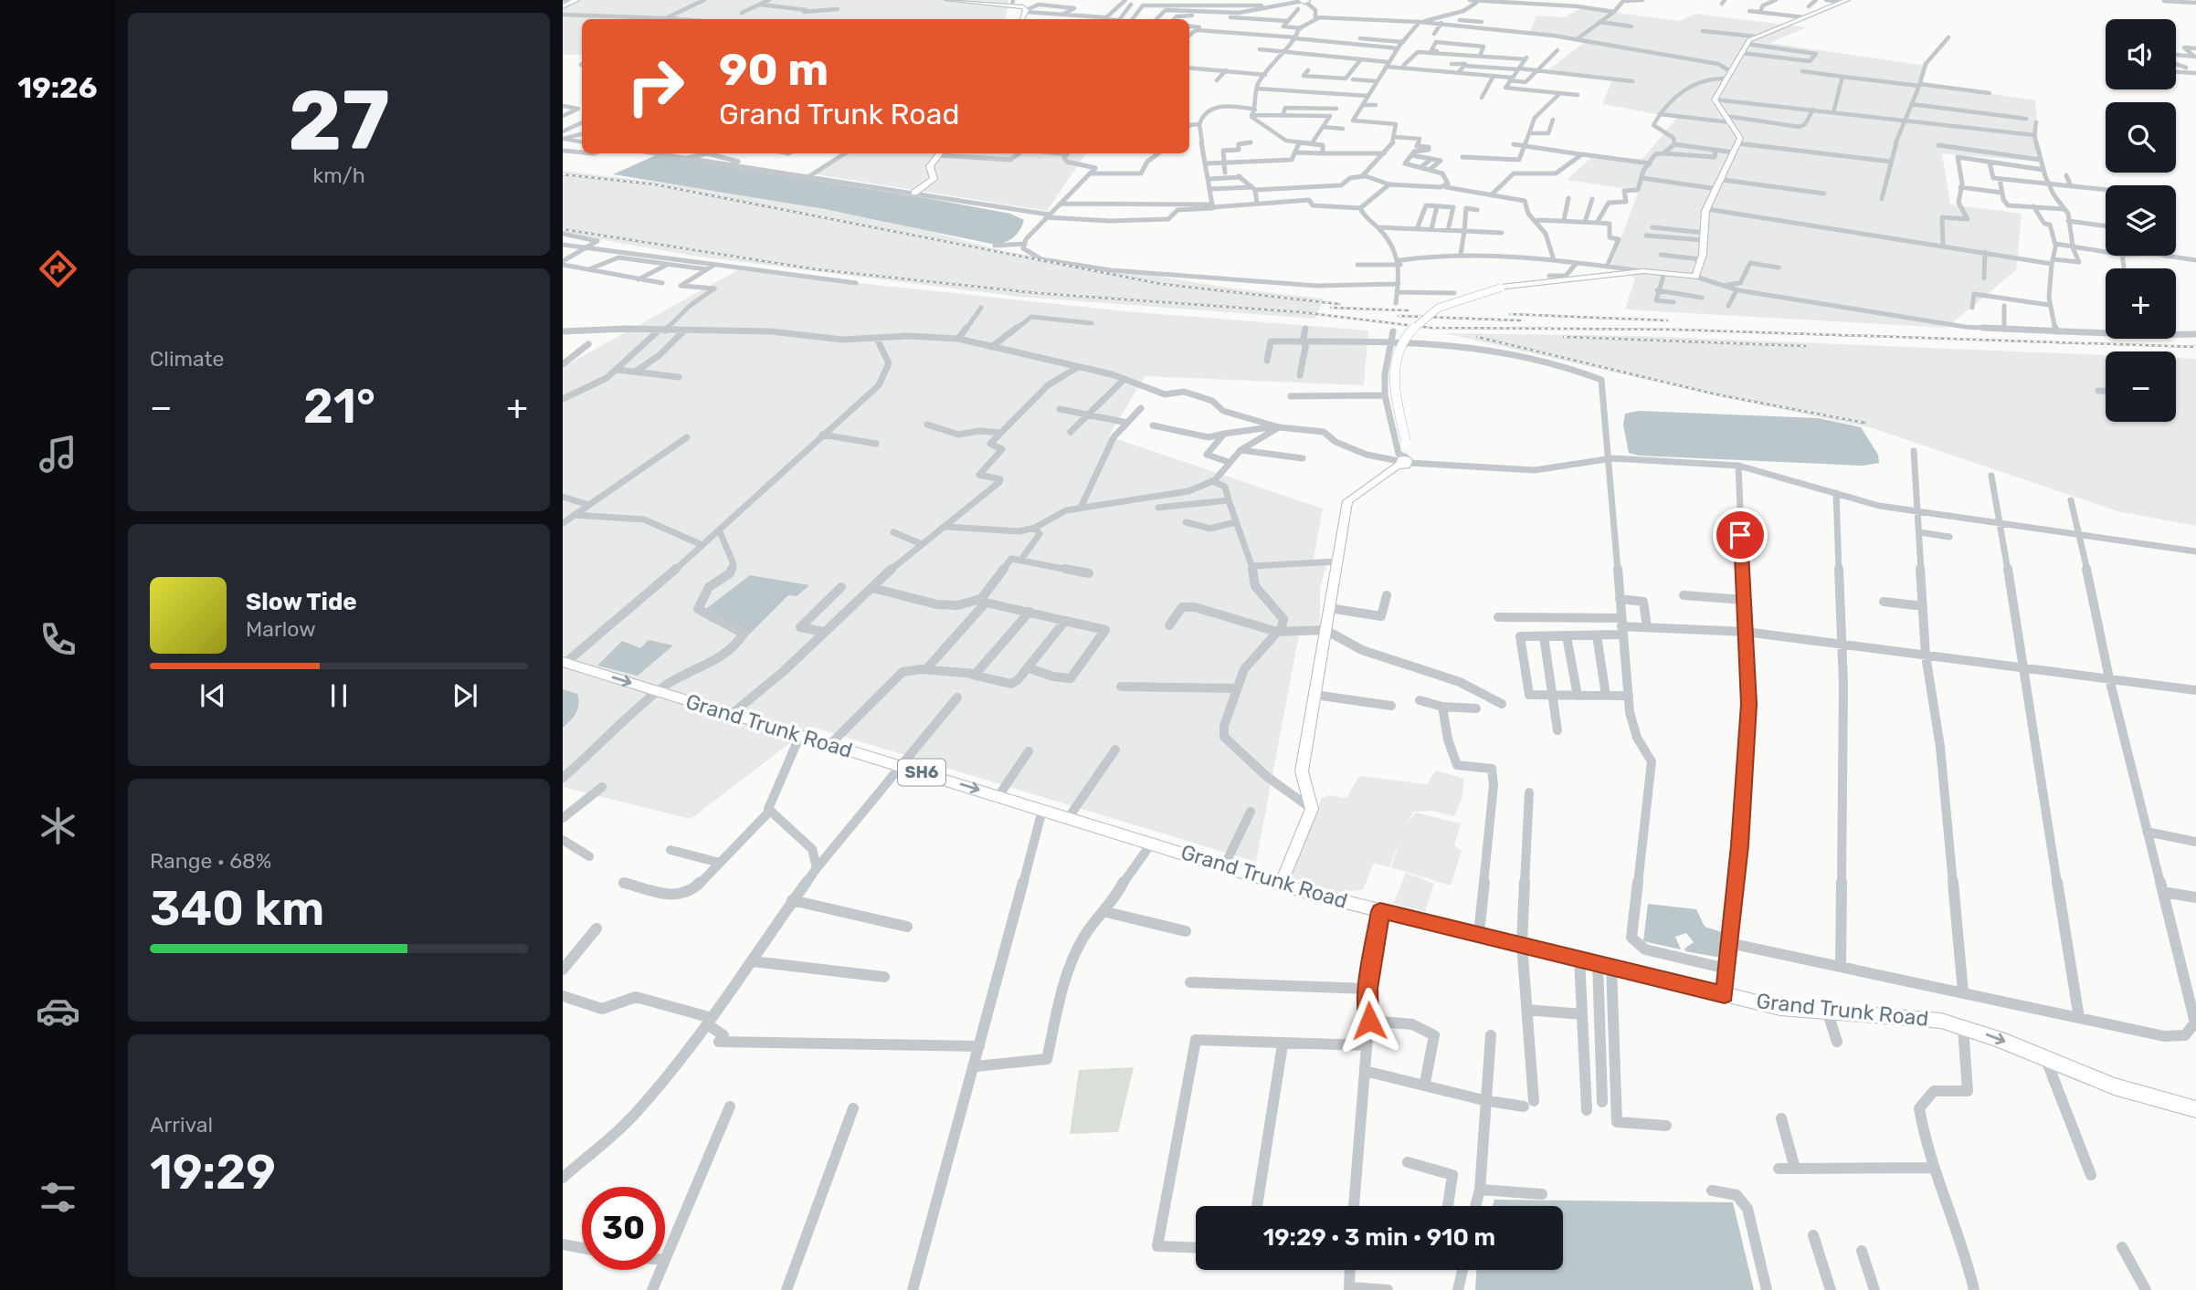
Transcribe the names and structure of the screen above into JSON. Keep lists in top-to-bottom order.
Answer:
{
  "streets": {
    "main road": ["Grand Trunk Road", "SH6"]
  },
  "page": {
    "tabs": "19:26",
    "tile": [
      ["27", "km/h"],
      "Climate",
      ["Range · 68%", "340 km"],
      ["Arrival", "19:29"]
    ],
    "map_buttons": ["+", "−"],
    "turn": ["90 m", "Grand Trunk Road"],
    "heat": ["−", "21°", "+"],
    "song": ["Slow Tide", "Marlow"],
    "limit": "30",
    "trip": "19:29 · 3 min · 910 m"
  }
}
